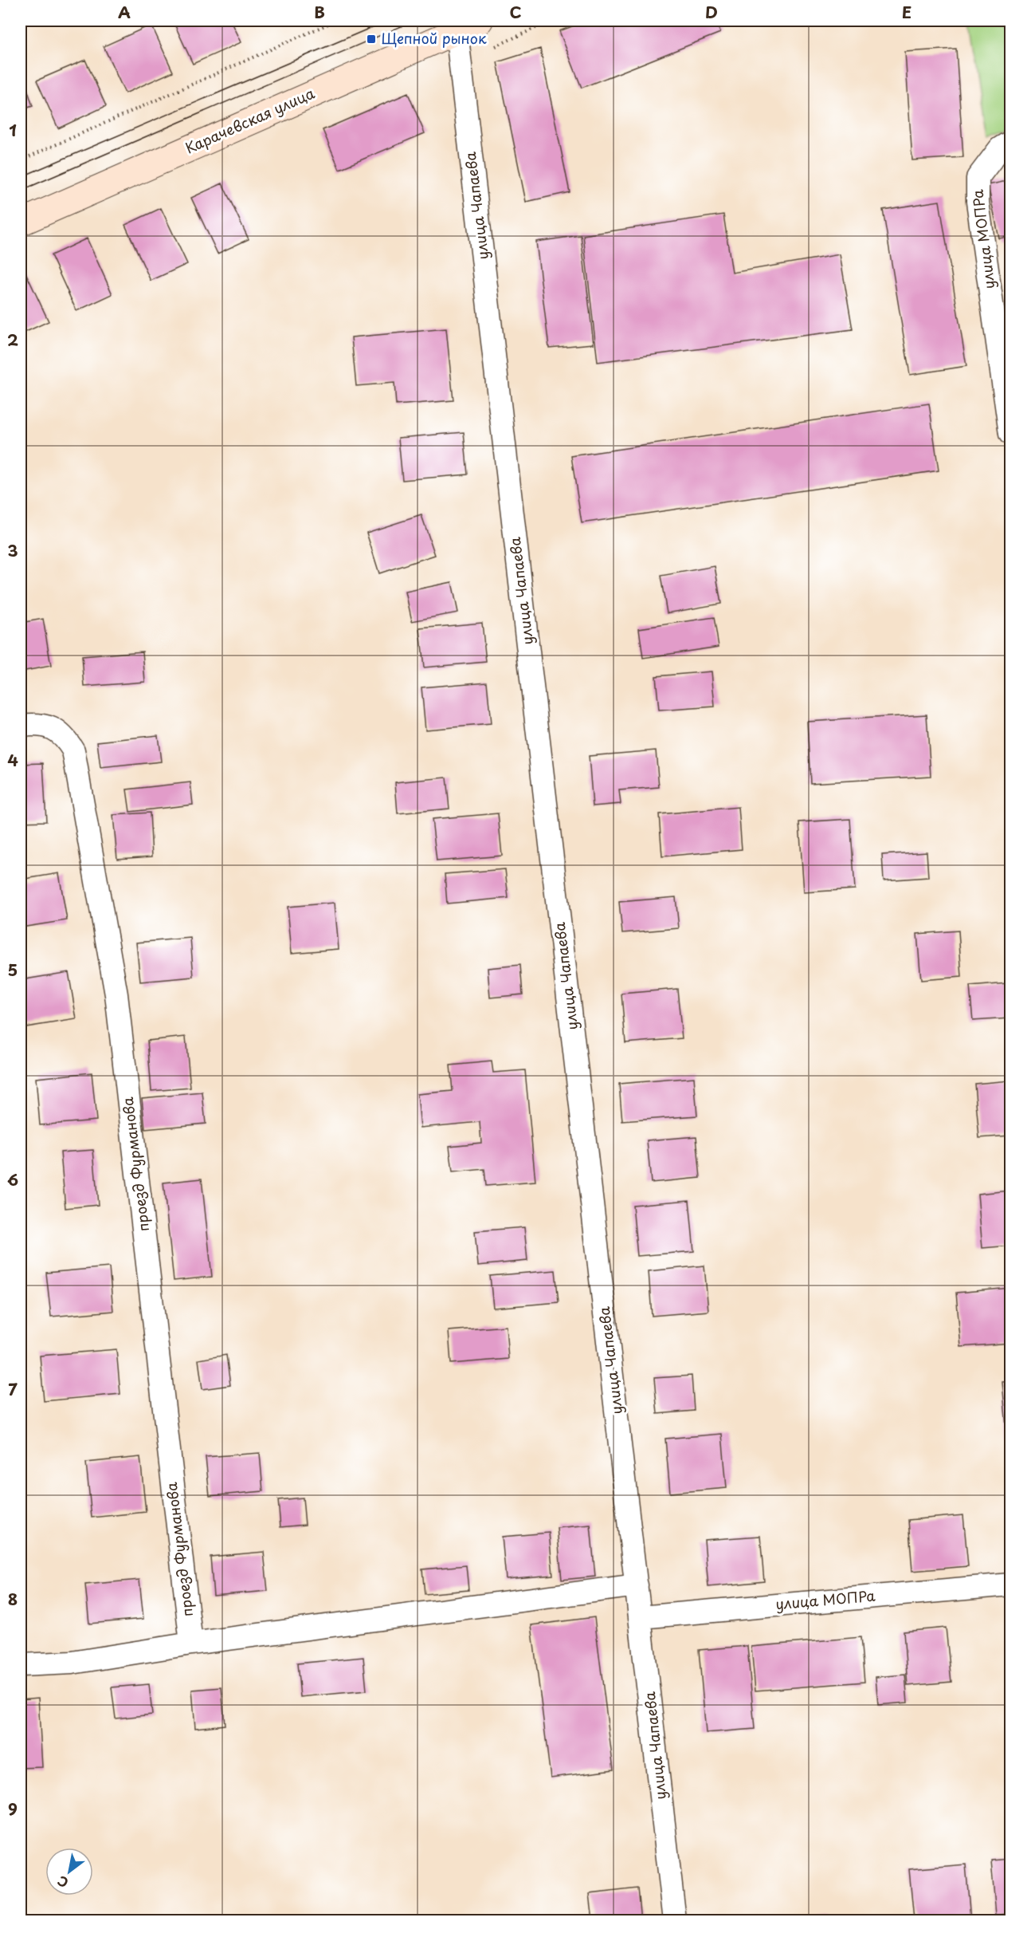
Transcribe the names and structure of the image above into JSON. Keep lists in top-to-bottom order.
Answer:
{
  "streets": {
    "street": [
      "Карачевская улица",
      "улица Чапаева",
      "улица МОПРа",
      "проезд Фурманова"
    ]
  },
  "crossings": [
    ["Карачевская улица", "улица Чапаева"],
    ["улица Чапаева", "улица МОПРа"]
  ],
  "places": {
    "transit": ["Щепной рынок"]
  },
  "north": "bottom left",
  "grid": {
    "columns": [
      "A",
      "B",
      "C",
      "D",
      "E"
    ],
    "rows": [
      "1",
      "2",
      "3",
      "4",
      "5",
      "6",
      "7",
      "8",
      "9"
    ]
  }
}
